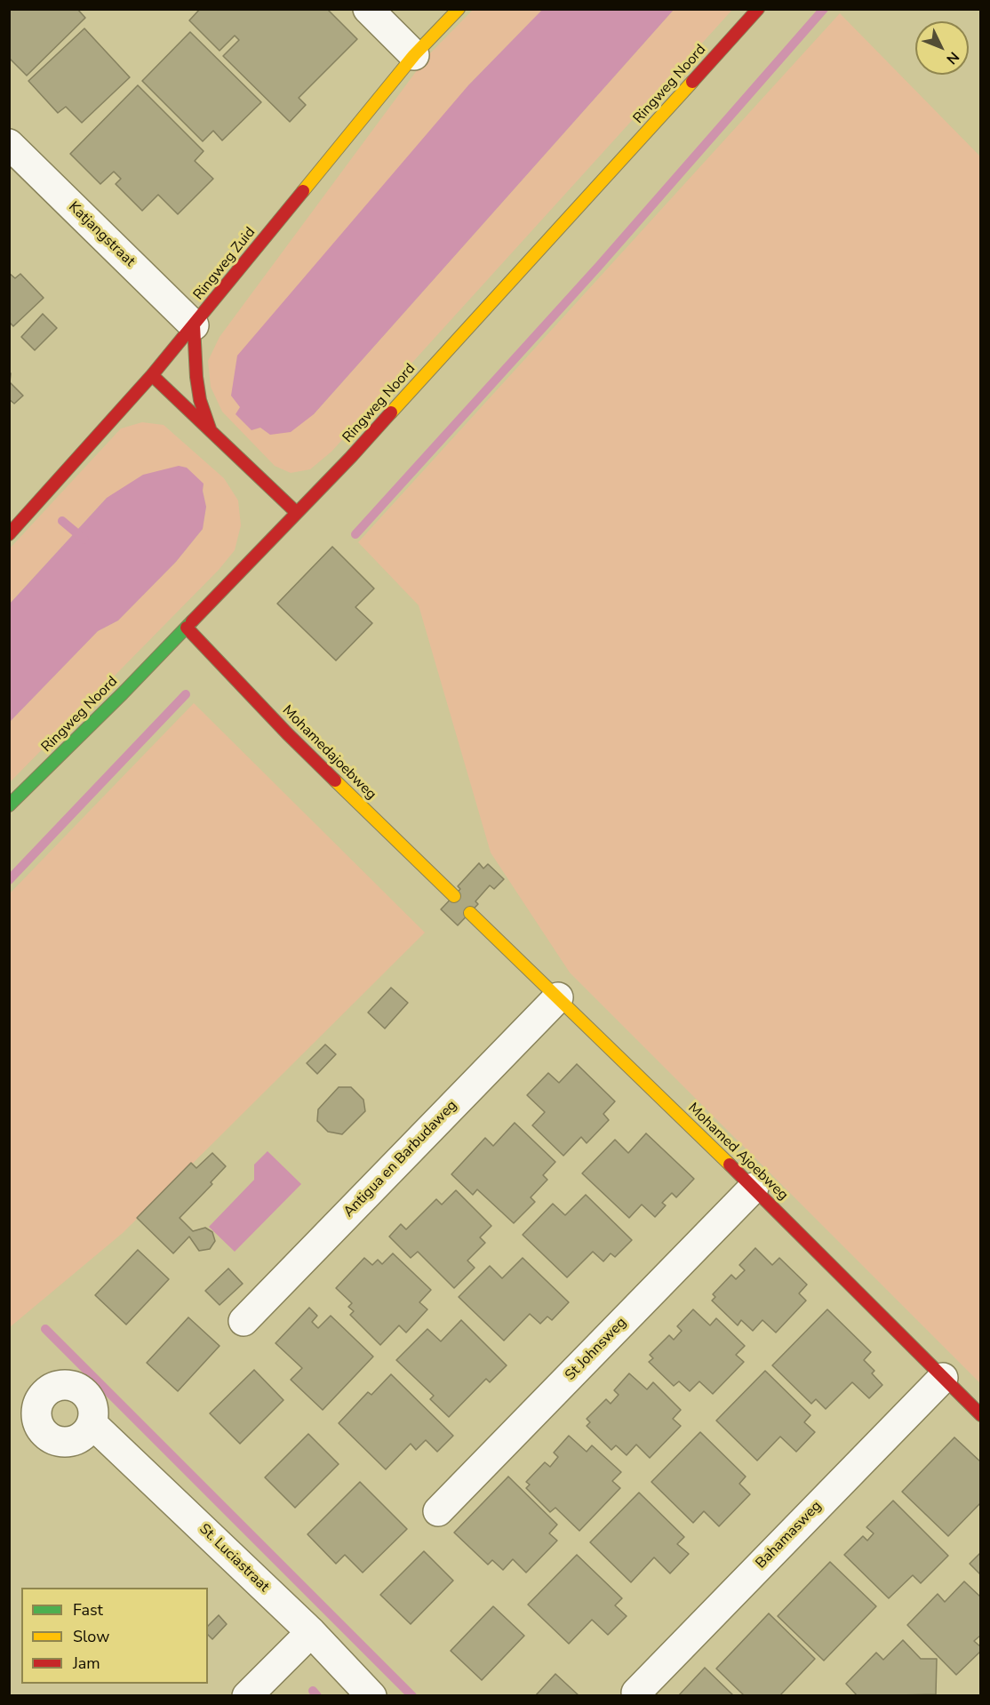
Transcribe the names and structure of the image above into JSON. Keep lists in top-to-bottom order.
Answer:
{
  "streets": {
    "street": [
      "Ringweg Noord",
      "Katjangstraat",
      "Ringweg Zuid",
      "Mohamedajoebweg",
      "Mohamed Ajoebweg",
      "Antigua en Barbudaweg",
      "St Johnsweg",
      "Bahamasweg",
      "St. Luciastraat"
    ]
  },
  "crossings": [
    ["Ringweg Noord", "Mohamedajoebweg"],
    ["Katjangstraat", "Ringweg Zuid"],
    ["Mohamed Ajoebweg", "Antigua en Barbudaweg"],
    ["Mohamed Ajoebweg", "St Johnsweg"],
    ["Mohamed Ajoebweg", "Bahamasweg"]
  ],
  "legend": ["Fast", "Slow", "Jam"],
  "north": "bottom right"
}
